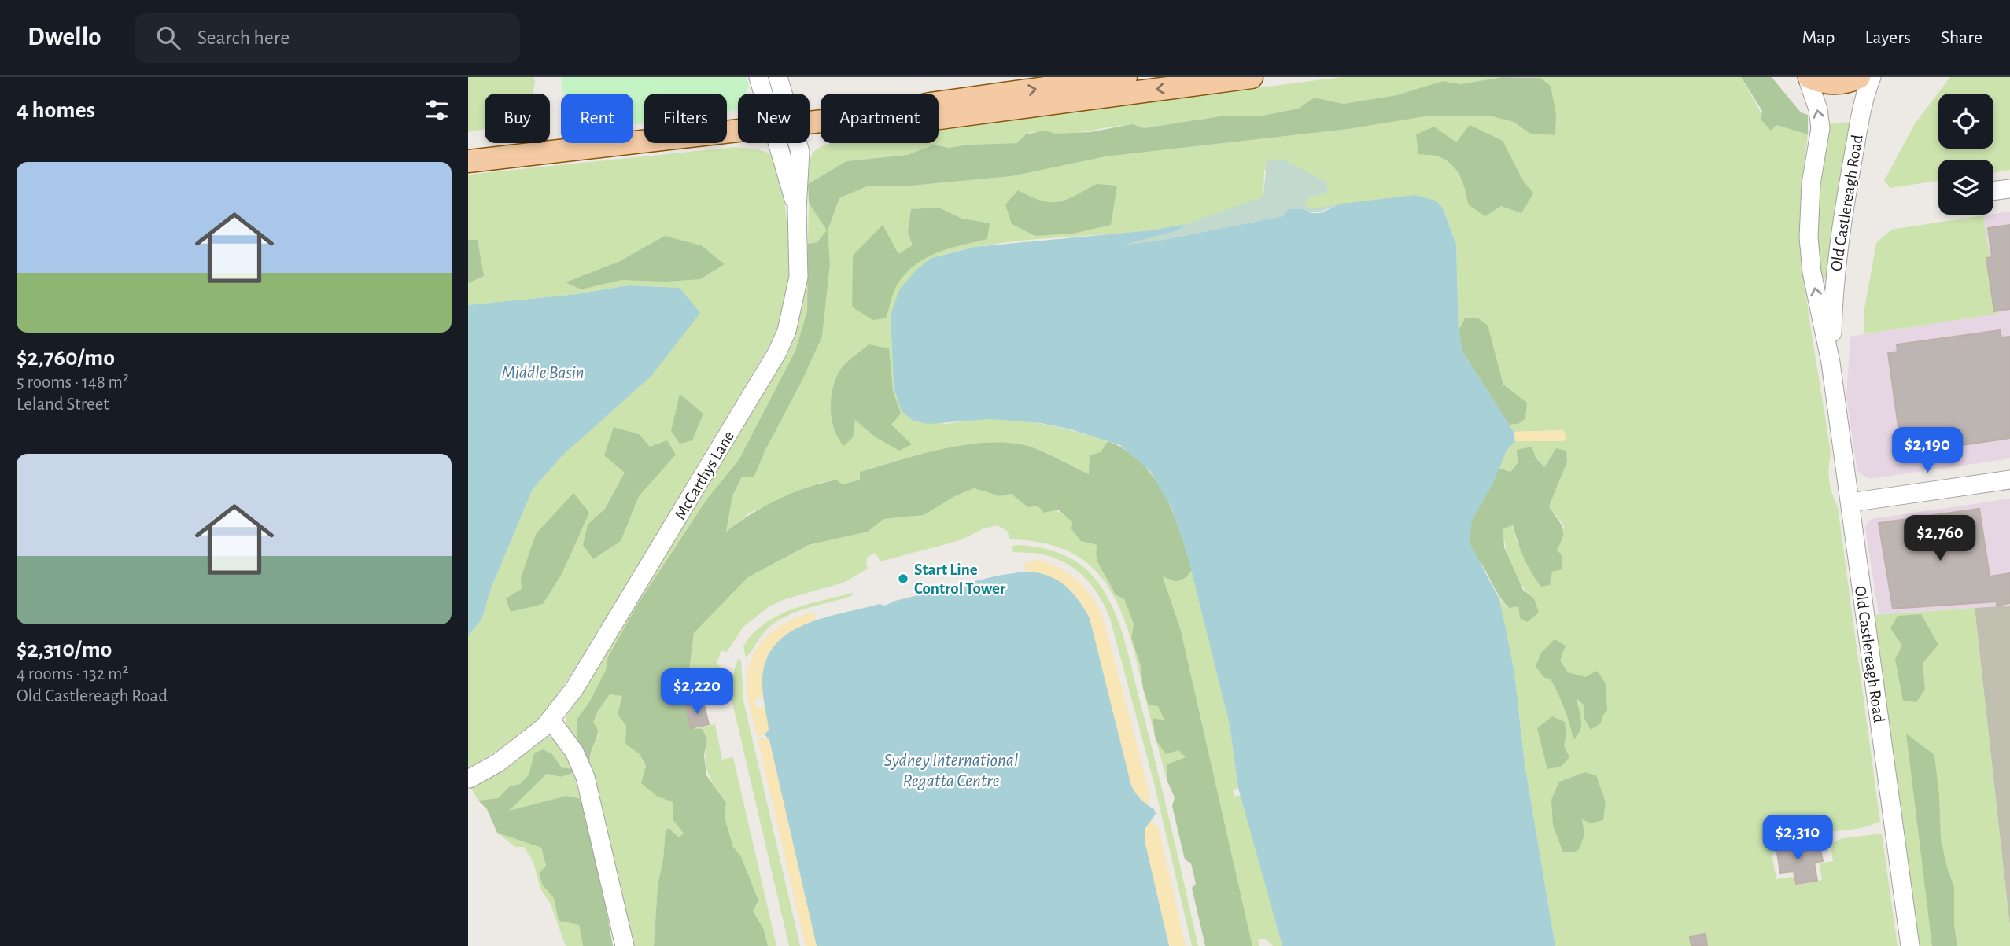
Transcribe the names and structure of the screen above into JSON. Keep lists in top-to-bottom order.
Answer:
{
  "streets": {
    "street": ["Old Castlereagh Road", "McCarthys Lane"]
  },
  "water": ["Middle Basin", "Sydney International Regatta Centre"],
  "places": ["Start Line Control Tower"],
  "page": {
    "header": "Dwello",
    "search": "Search here",
    "nav": ["Map", "Layers", "Share"],
    "heading": "4 homes",
    "chip": [
      "Buy",
      "Rent",
      "Filters",
      "New",
      "Apartment"
    ],
    "list": [
      {
        "name": "$2,760/mo",
        "note": "5 rooms · 148 m² · Leland Street"
      },
      {
        "name": "$2,310/mo",
        "note": "4 rooms · 132 m² · Old Castlereagh Road"
      }
    ],
    "price": [
      "$2,190",
      "$2,760",
      "$2,220",
      "$2,310"
    ]
  }
}
